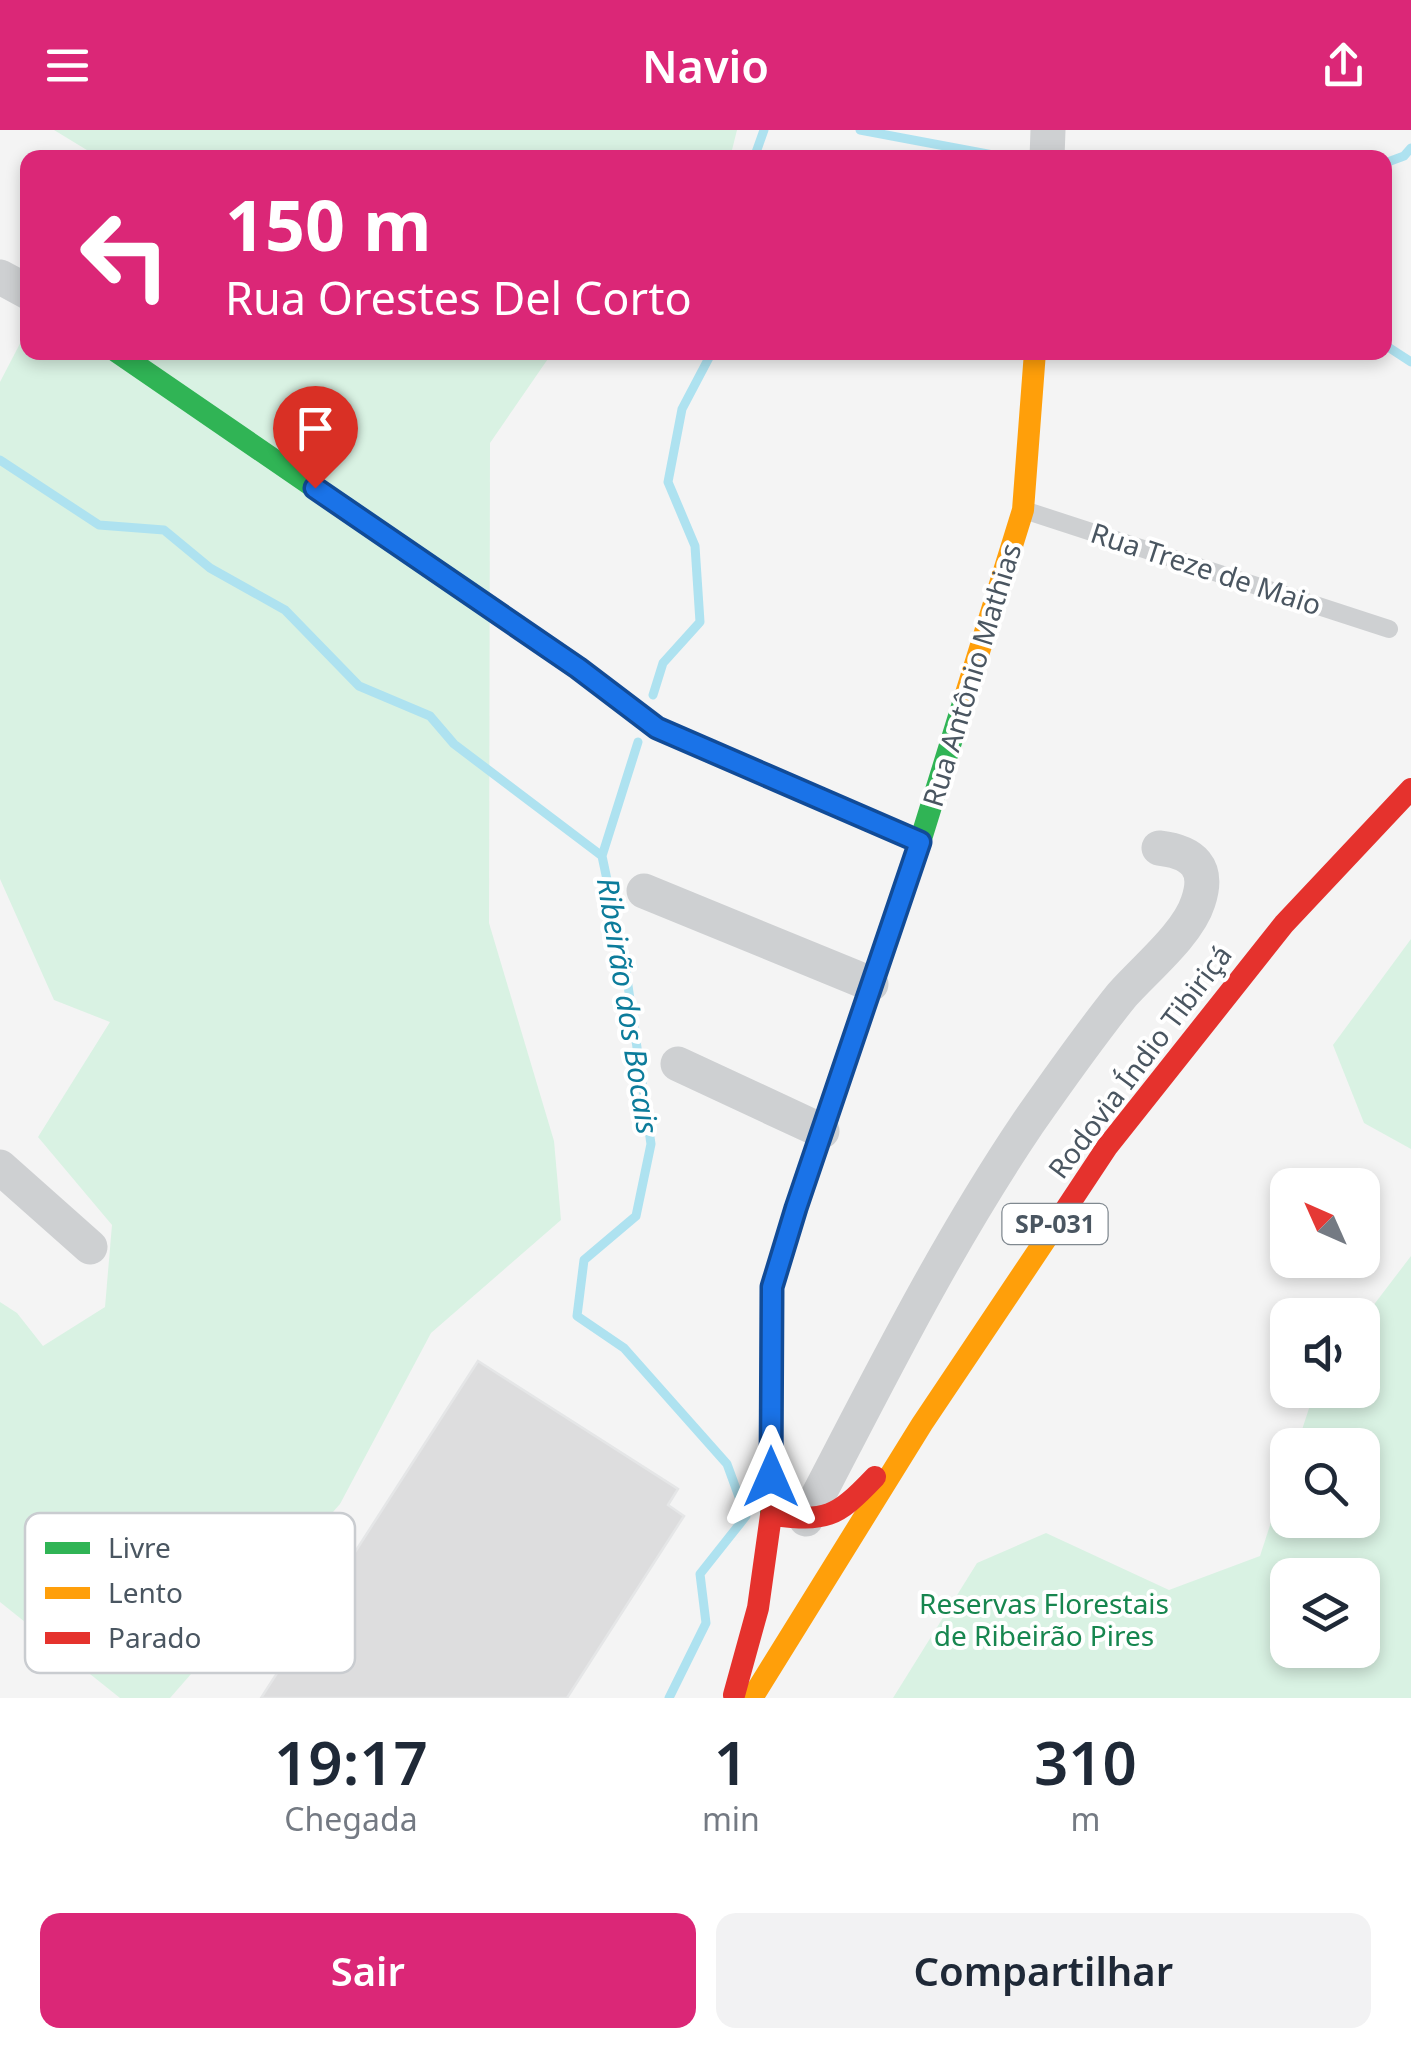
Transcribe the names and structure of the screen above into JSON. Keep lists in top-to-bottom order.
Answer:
{
  "streets": {
    "main road": ["Rua Antônio Mathias", "Rodovia Índio Tibiriçá", "SP-031"],
    "lane": ["Rua Treze de Maio"]
  },
  "crossings": [
    ["Rua Treze de Maio", "Rua Antônio Mathias"]
  ],
  "water": ["Ribeirão dos Bocais"],
  "parks": ["Reservas Florestais de Ribeirão Pires"],
  "legend": ["Livre", "Lento", "Parado"],
  "north": "top left",
  "page": {
    "header": "Navio",
    "turn": ["150 m", "Rua Orestes Del Corto"],
    "eta": [
      "19:17",
      "Chegada",
      "1",
      "min",
      "310",
      "m"
    ],
    "buttons": ["Sair", "Compartilhar"]
  }
}
